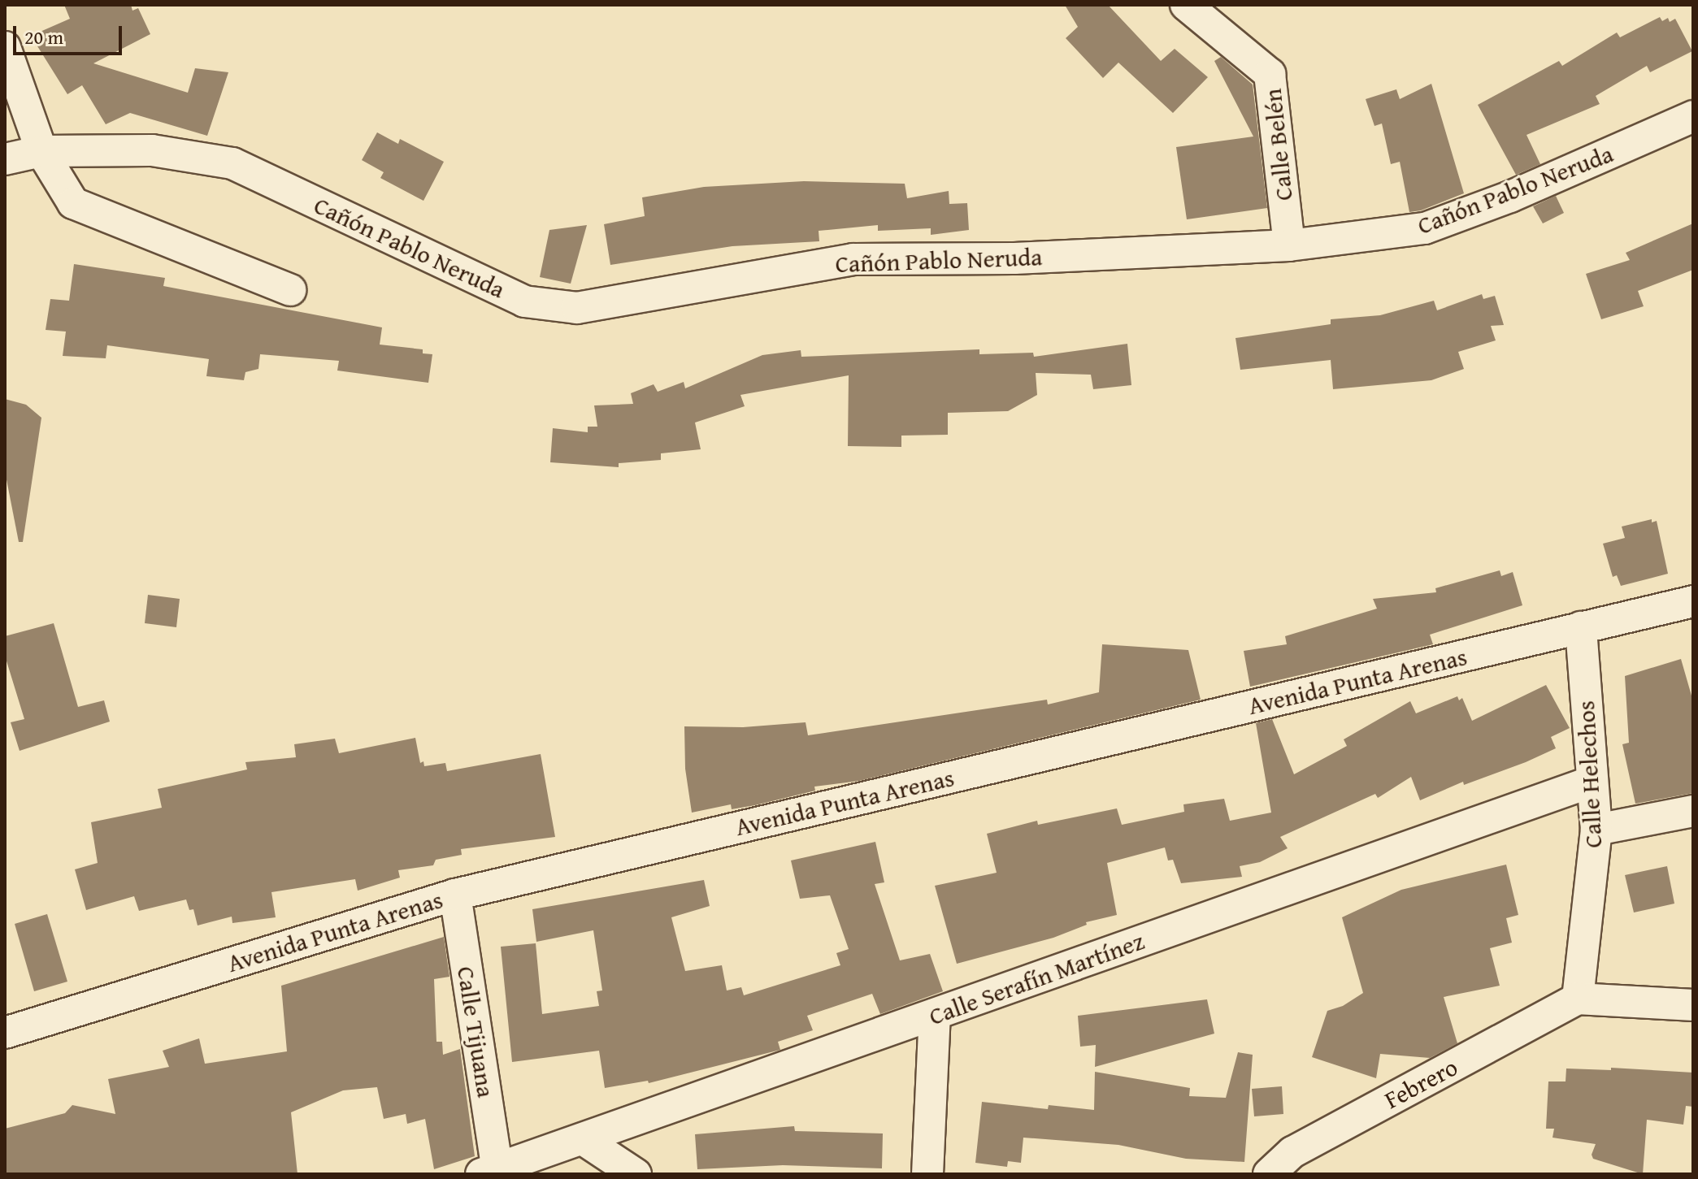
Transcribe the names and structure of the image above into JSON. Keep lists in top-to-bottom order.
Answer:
{
  "streets": {
    "street": [
      "Calle Belén",
      "Cañón Pablo Neruda",
      "Avenida Punta Arenas",
      "Calle Helechos",
      "Calle Serafín Martínez",
      "Calle Tijuana",
      "Febrero"
    ]
  },
  "crossings": [
    ["Calle Belén", "Cañón Pablo Neruda"],
    ["Avenida Punta Arenas", "Calle Helechos"],
    ["Avenida Punta Arenas", "Calle Tijuana"],
    ["Calle Helechos", "Calle Serafín Martínez"],
    ["Calle Helechos", "Febrero"],
    ["Calle Serafín Martínez", "Calle Tijuana"]
  ],
  "scale_bar": "20 m"
}
